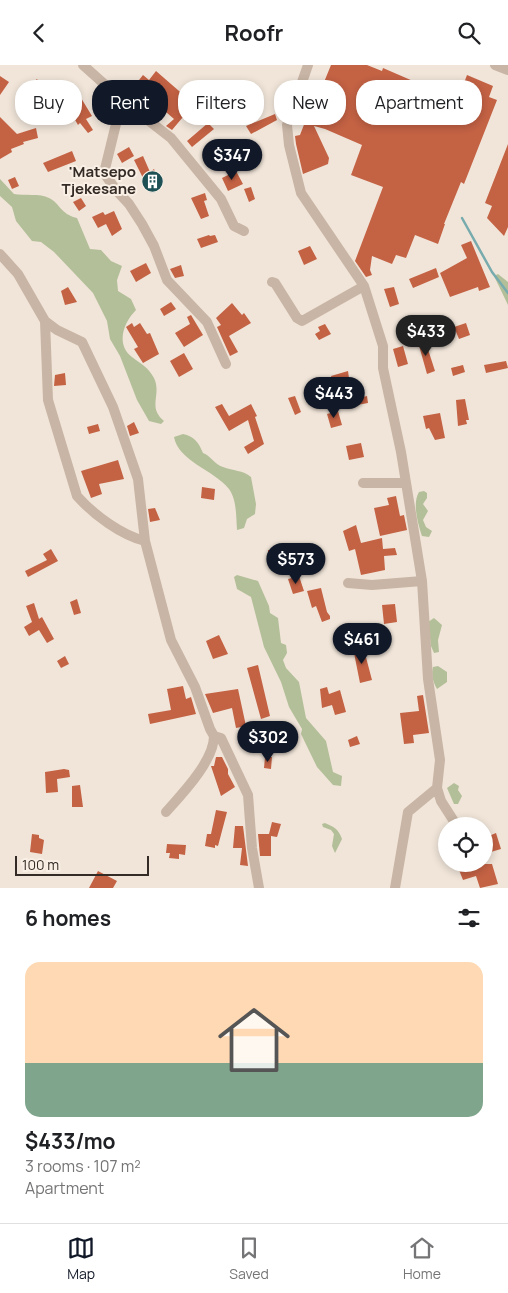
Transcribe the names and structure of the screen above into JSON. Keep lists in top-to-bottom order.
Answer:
{
  "places": {
    "building": ["'Matsepo Tjekesane"]
  },
  "scale_bar": "100 m",
  "page": {
    "header": "Roofr",
    "chip": [
      "Buy",
      "Rent",
      "Filters",
      "New",
      "Apartment"
    ],
    "price": [
      "$347",
      "$433",
      "$443",
      "$573",
      "$461",
      "$302"
    ],
    "scale": "100 m",
    "heading": "6 homes",
    "list": [
      {
        "name": "$433/mo",
        "note": "3 rooms · 107 m² · Apartment"
      }
    ],
    "tabs": ["Map", "Saved", "Home"]
  }
}
